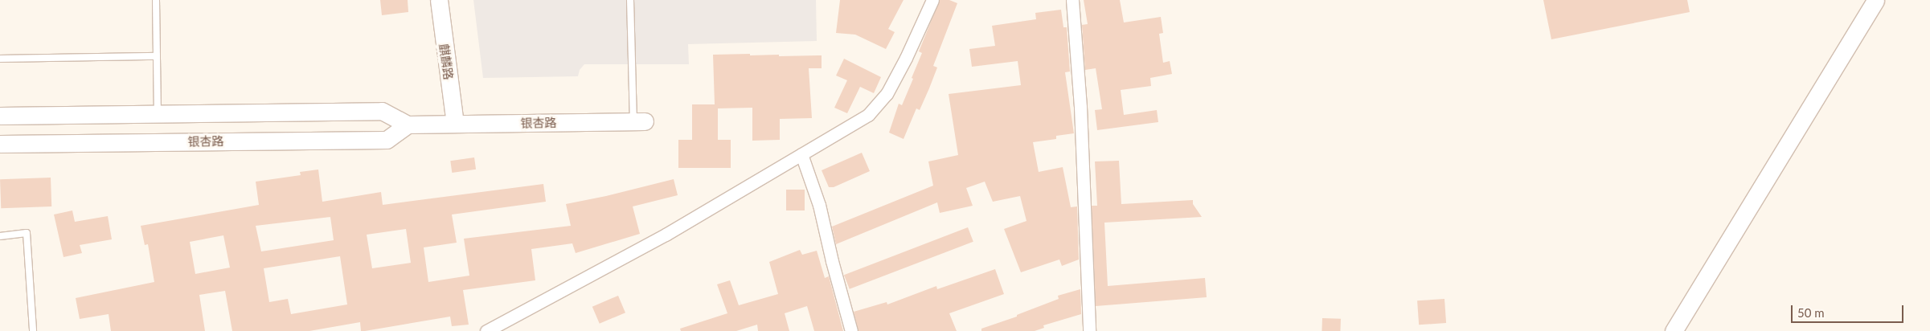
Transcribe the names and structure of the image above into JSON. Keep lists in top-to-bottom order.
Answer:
{
  "streets": {
    "street": ["麒麟路", "银杏路"]
  },
  "crossings": [
    ["麒麟路", "银杏路"]
  ],
  "scale_bar": "50 m"
}
